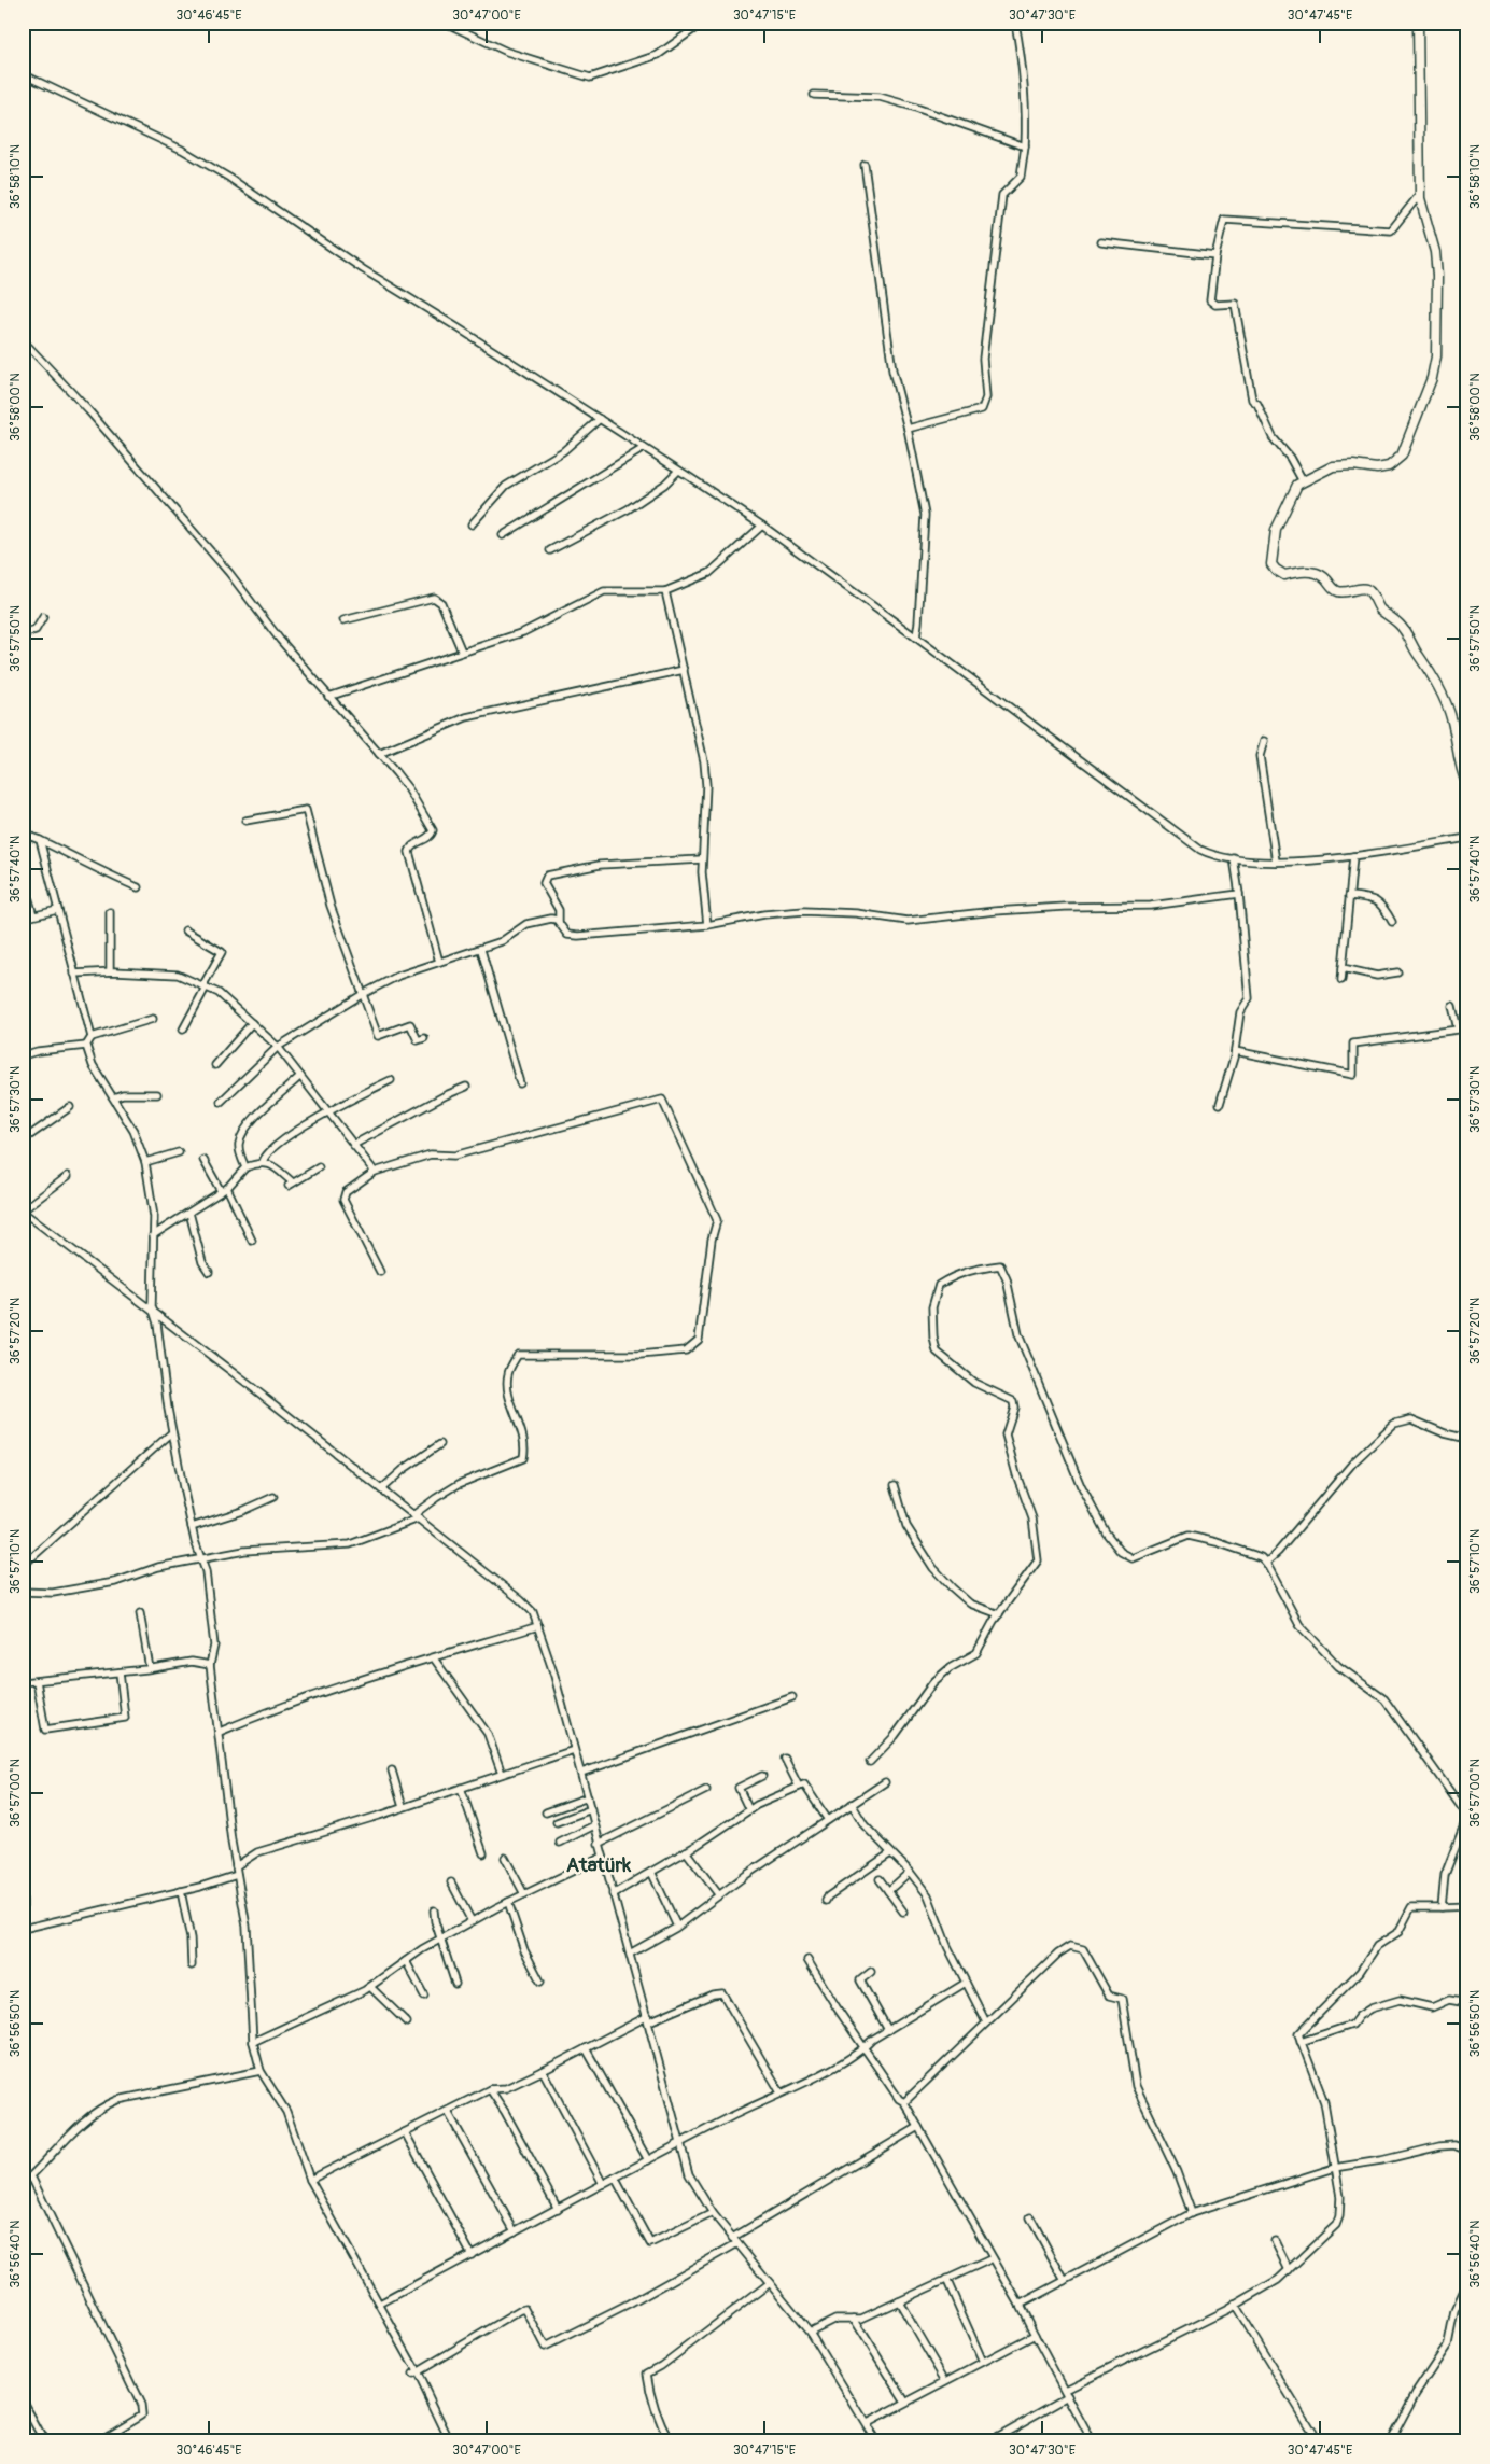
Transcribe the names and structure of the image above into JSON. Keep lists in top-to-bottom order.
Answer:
{
  "districts": ["Atatürk"],
  "coordinates": [
    "30°46'45\"E",
    "30°47'00\"E",
    "30°47'15\"E",
    "30°47'30\"E",
    "30°47'45\"E",
    "36°58'10\"N",
    "36°58'00\"N",
    "36°57'50\"N",
    "36°57'40\"N",
    "36°57'30\"N",
    "36°57'20\"N",
    "36°57'10\"N",
    "36°57'00\"N",
    "36°56'50\"N",
    "36°56'40\"N"
  ]
}
